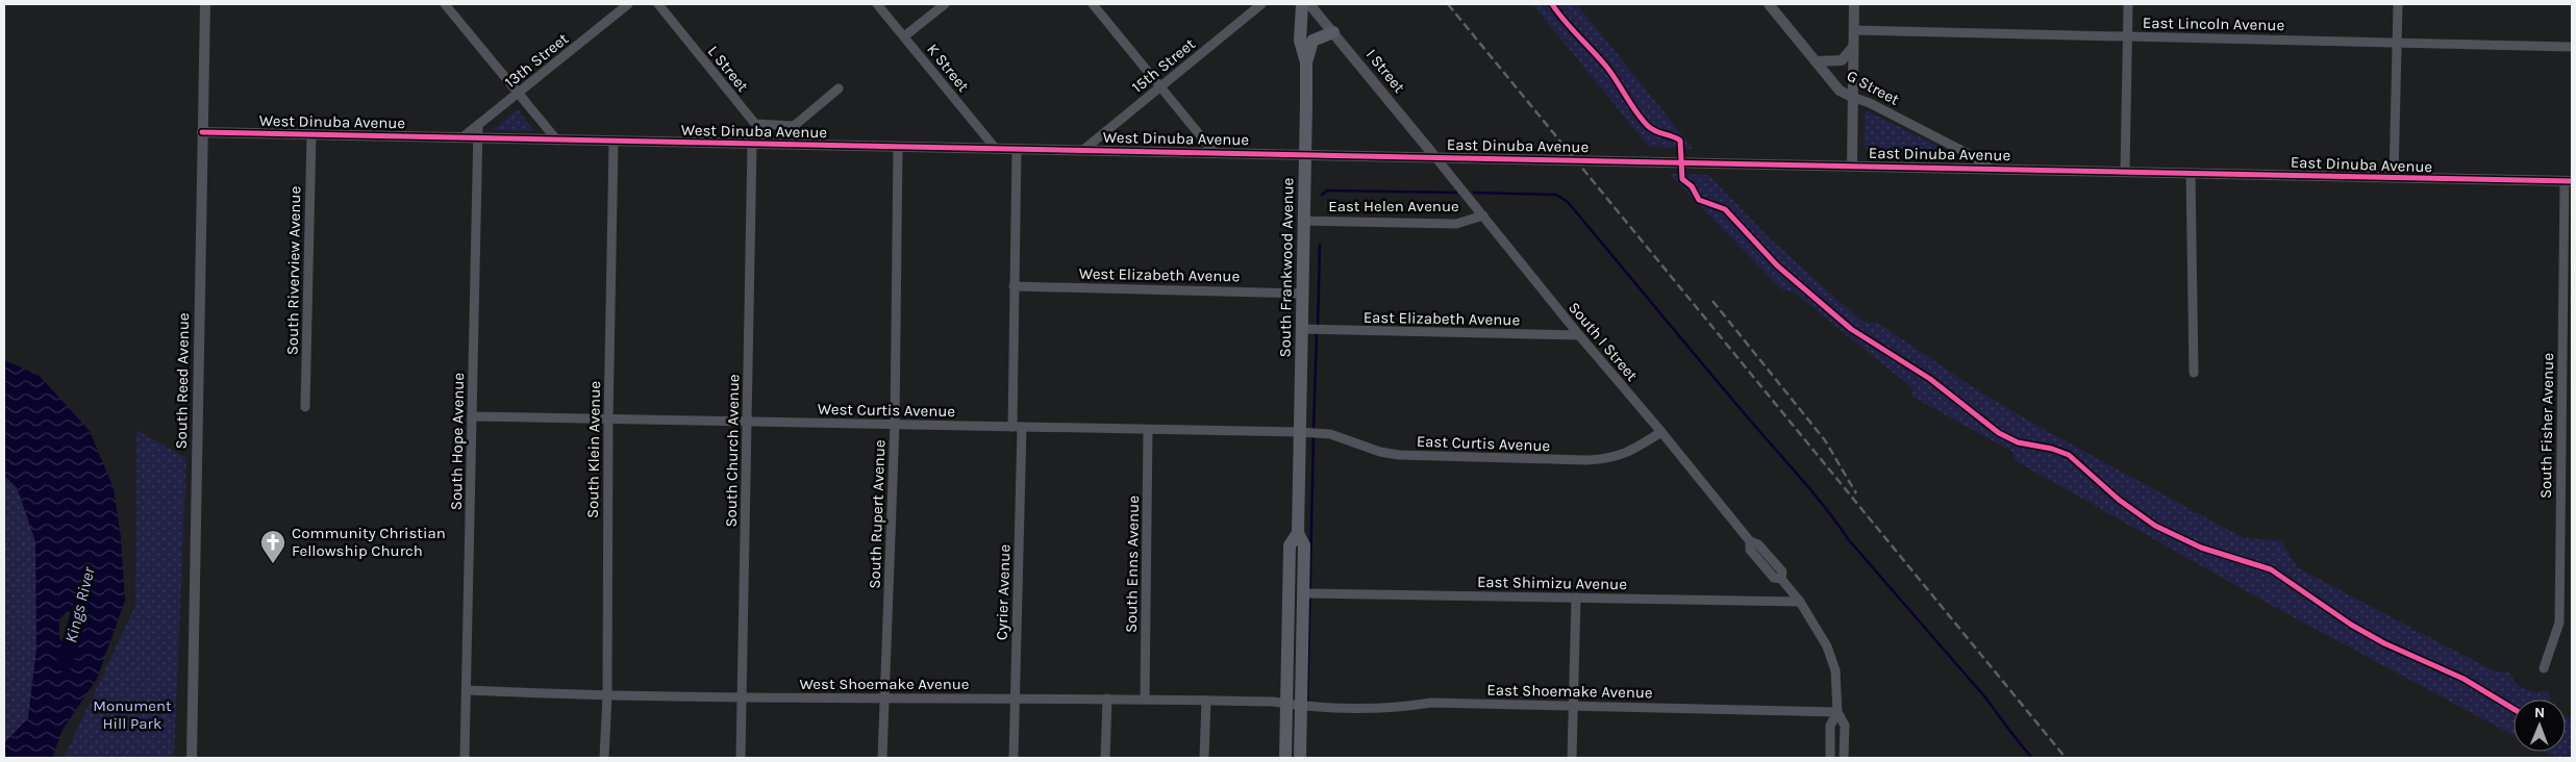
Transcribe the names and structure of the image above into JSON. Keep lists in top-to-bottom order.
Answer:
{
  "streets": {
    "main road": ["South Frankwood Avenue"],
    "street": [
      "East Lincoln Avenue",
      "13th Street",
      "15th Street",
      "K Street",
      "L Street",
      "I Street",
      "G Street",
      "West Dinuba Avenue",
      "East Dinuba Avenue",
      "East Helen Avenue",
      "South Riverview Avenue",
      "West Elizabeth Avenue",
      "East Elizabeth Avenue",
      "South I Street",
      "South Reed Avenue",
      "West Curtis Avenue",
      "South Fisher Avenue",
      "South Hope Avenue",
      "East Curtis Avenue",
      "South Klein Avenue",
      "South Church Avenue",
      "South Rupert Avenue",
      "South Enns Avenue",
      "East Shimizu Avenue",
      "Cyrier Avenue",
      "West Shoemake Avenue",
      "East Shoemake Avenue"
    ]
  },
  "crossings": [
    ["13th Street", "West Dinuba Avenue"],
    ["13th Street", "South Hope Avenue"],
    ["15th Street", "West Dinuba Avenue"],
    ["K Street", "West Dinuba Avenue"],
    ["I Street", "East Dinuba Avenue"],
    ["I Street", "South I Street"],
    ["G Street", "East Dinuba Avenue"],
    ["West Dinuba Avenue", "East Dinuba Avenue"],
    ["West Dinuba Avenue", "South Frankwood Avenue"],
    ["West Dinuba Avenue", "South Riverview Avenue"],
    ["West Dinuba Avenue", "South Reed Avenue"],
    ["West Dinuba Avenue", "South Hope Avenue"],
    ["West Dinuba Avenue", "South Klein Avenue"],
    ["West Dinuba Avenue", "South Church Avenue"],
    ["West Dinuba Avenue", "South Rupert Avenue"],
    ["East Dinuba Avenue", "South Frankwood Avenue"],
    ["East Dinuba Avenue", "South I Street"],
    ["East Dinuba Avenue", "South Fisher Avenue"],
    ["East Helen Avenue", "South Frankwood Avenue"],
    ["East Helen Avenue", "South I Street"],
    ["South Frankwood Avenue", "West Elizabeth Avenue"],
    ["South Frankwood Avenue", "East Elizabeth Avenue"],
    ["South Frankwood Avenue", "West Curtis Avenue"],
    ["South Frankwood Avenue", "East Curtis Avenue"],
    ["South Frankwood Avenue", "East Shimizu Avenue"],
    ["South Frankwood Avenue", "West Shoemake Avenue"],
    ["South Frankwood Avenue", "East Shoemake Avenue"],
    ["East Elizabeth Avenue", "South I Street"],
    ["South I Street", "East Curtis Avenue"],
    ["South I Street", "East Shimizu Avenue"],
    ["South I Street", "East Shoemake Avenue"],
    ["West Curtis Avenue", "South Hope Avenue"],
    ["West Curtis Avenue", "East Curtis Avenue"],
    ["West Curtis Avenue", "South Klein Avenue"],
    ["West Curtis Avenue", "South Church Avenue"],
    ["West Curtis Avenue", "South Rupert Avenue"],
    ["West Curtis Avenue", "South Enns Avenue"],
    ["West Curtis Avenue", "Cyrier Avenue"],
    ["South Hope Avenue", "West Shoemake Avenue"],
    ["South Klein Avenue", "West Shoemake Avenue"],
    ["South Church Avenue", "West Shoemake Avenue"],
    ["South Rupert Avenue", "West Shoemake Avenue"],
    ["South Enns Avenue", "West Shoemake Avenue"],
    ["Cyrier Avenue", "West Shoemake Avenue"],
    ["West Shoemake Avenue", "East Shoemake Avenue"]
  ],
  "water": ["Kings River"],
  "parks": ["Monument Hill Park"],
  "places": {
    "church": ["Community Christian Fellowship Church"]
  },
  "north": "top"
}
